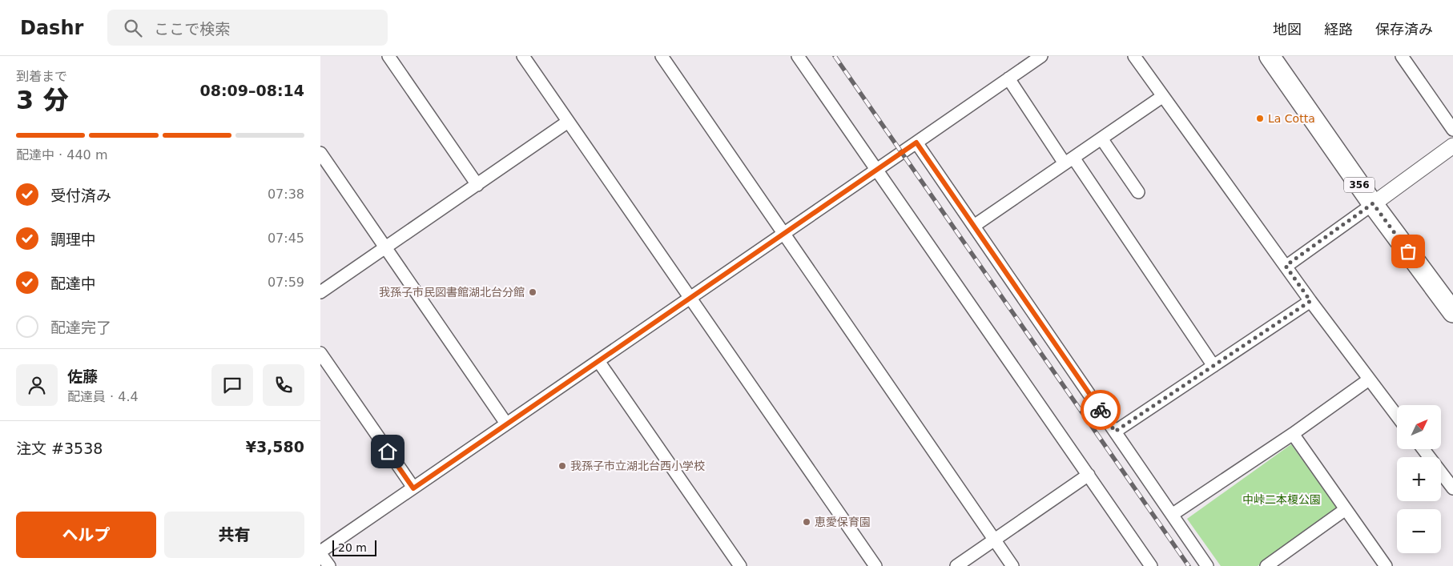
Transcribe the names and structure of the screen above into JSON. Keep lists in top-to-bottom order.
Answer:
{
  "streets": {
    "highway": ["356"]
  },
  "parks": ["中峠二本榎公園"],
  "places": [
    "La Cotta",
    "我孫子市民図書館湖北台分館",
    "我孫子市立湖北台西小学校",
    "恵愛保育園"
  ],
  "scale_bar": "20 m",
  "north": "top right",
  "page": {
    "header": "Dashr",
    "search": "ここで検索",
    "nav": ["地図", "経路", "保存済み"],
    "heading": ["3 分", "到着まで", "08:09–08:14"],
    "panel": [
      "佐藤",
      "配達員 · 4.4",
      "注文 #3538",
      "¥3,580"
    ],
    "bar": "配達中 · 440 m",
    "list": [
      ["受付済み", "07:38"],
      ["調理中", "07:45"],
      ["配達中", "07:59"],
      "配達完了"
    ],
    "map_buttons": ["+", "−"],
    "buttons": ["ヘルプ", "共有"],
    "scale": "20 m"
  }
}
